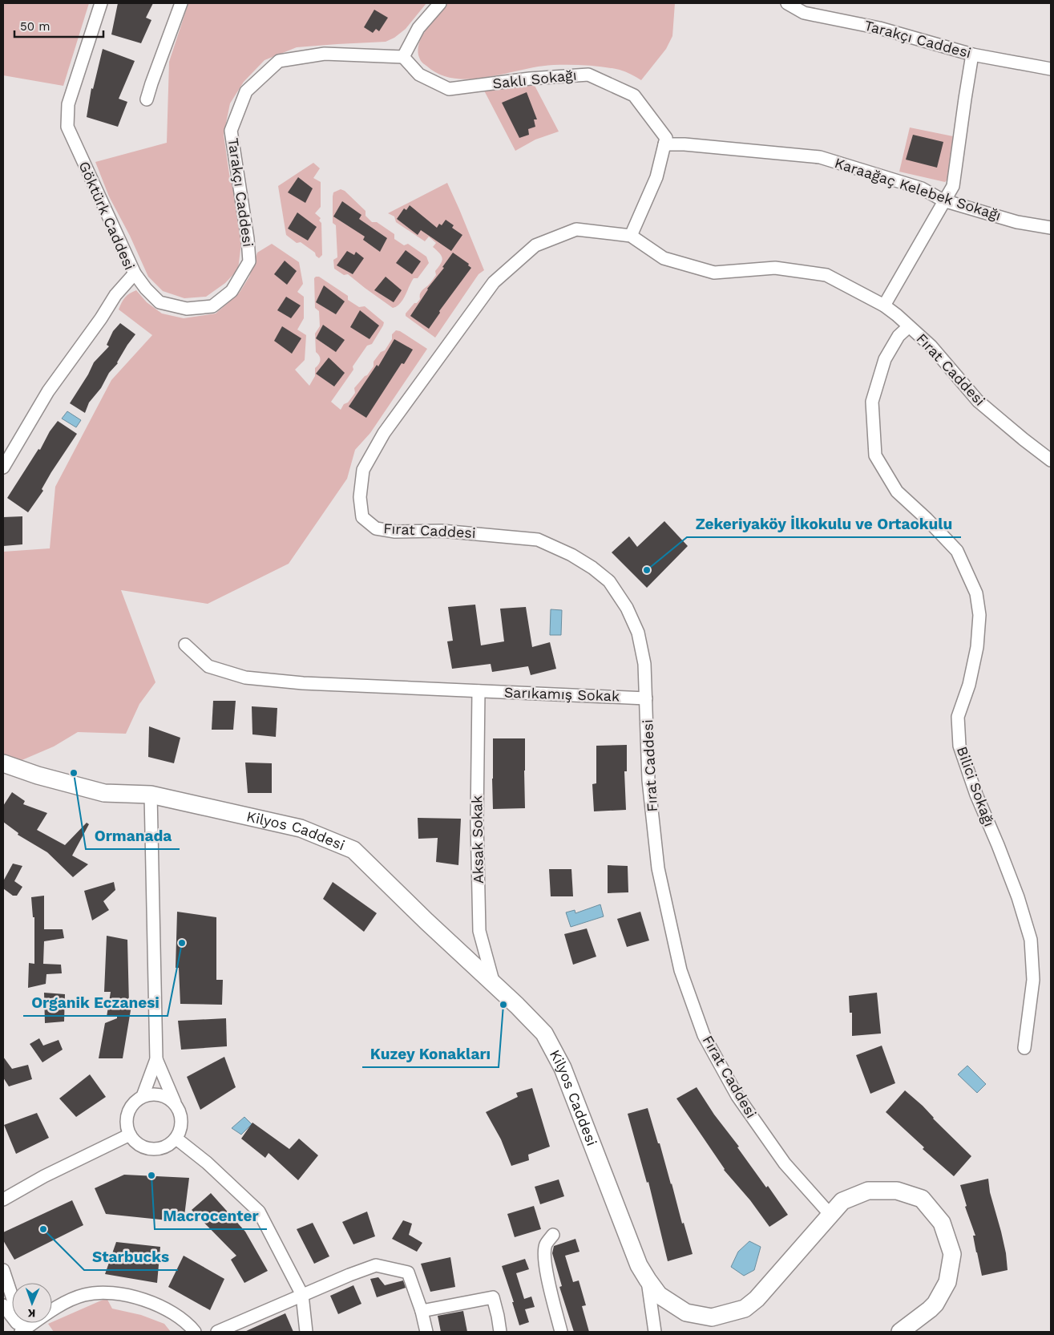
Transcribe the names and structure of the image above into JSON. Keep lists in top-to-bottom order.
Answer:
{
  "streets": {
    "street": [
      "Tarakçı Caddesi",
      "Saklı Sokağı",
      "Karaağaç Kelebek Sokağı",
      "Göktürk Caddesi",
      "Fırat Caddesi",
      "Sarıkamış Sokak",
      "Bilici Sokağı",
      "Kilyos Caddesi",
      "Aksak Sokak"
    ]
  },
  "crossings": [
    ["Tarakçı Caddesi", "Saklı Sokağı"],
    ["Tarakçı Caddesi", "Göktürk Caddesi"],
    ["Saklı Sokağı", "Karaağaç Kelebek Sokağı"],
    ["Fırat Caddesi", "Sarıkamış Sokak"],
    ["Fırat Caddesi", "Bilici Sokağı"],
    ["Fırat Caddesi", "Kilyos Caddesi"],
    ["Sarıkamış Sokak", "Aksak Sokak"],
    ["Kilyos Caddesi", "Aksak Sokak"]
  ],
  "places": [
    "Zekeriyaköy İlkokulu ve Ortaokulu",
    "Ormanada",
    "Organik Eczanesi",
    "Kuzey Konakları",
    "Macrocenter",
    "Starbucks"
  ],
  "scale_bar": "50 m",
  "north": "bottom"
}
